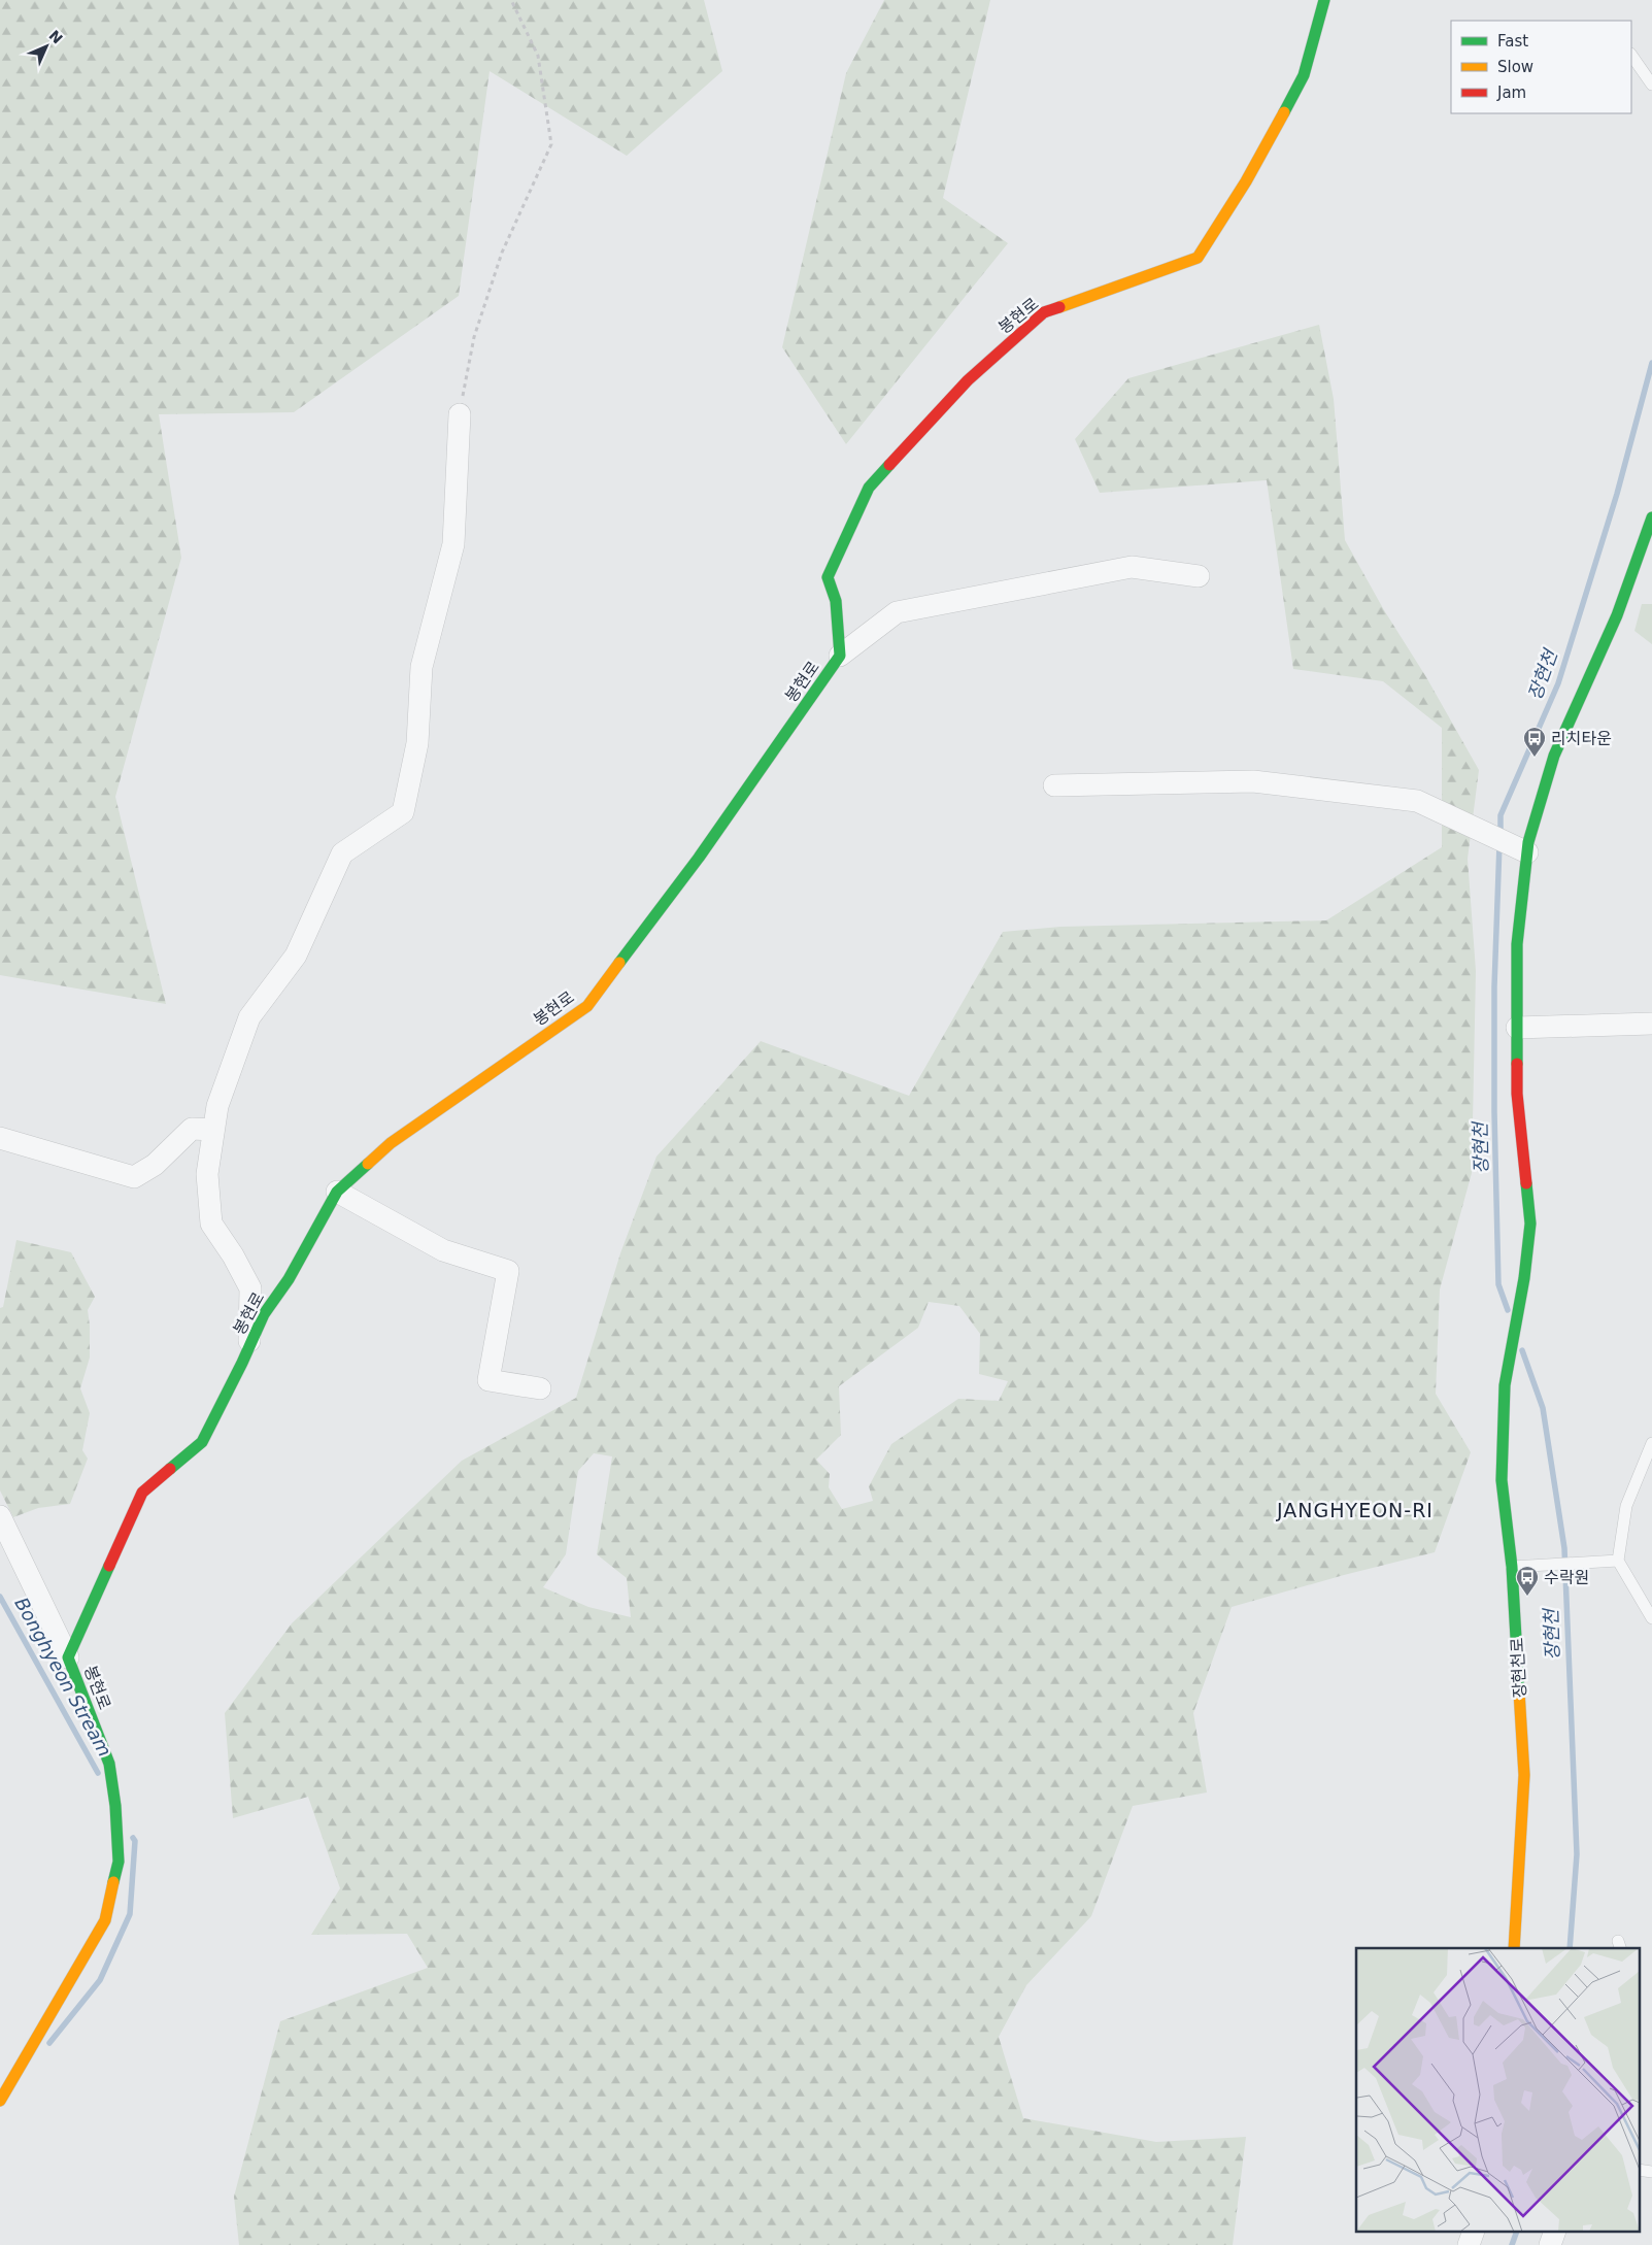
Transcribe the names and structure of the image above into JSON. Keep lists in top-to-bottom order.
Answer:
{
  "streets": {
    "street": ["봉현로", "장현천로"]
  },
  "districts": ["JANGHYEON-RI"],
  "water": ["장현천", "Bonghyeon Stream"],
  "places": {
    "bus stop": ["리치타운", "수락원"]
  },
  "legend": ["Fast", "Slow", "Jam"],
  "north": "top right"
}
